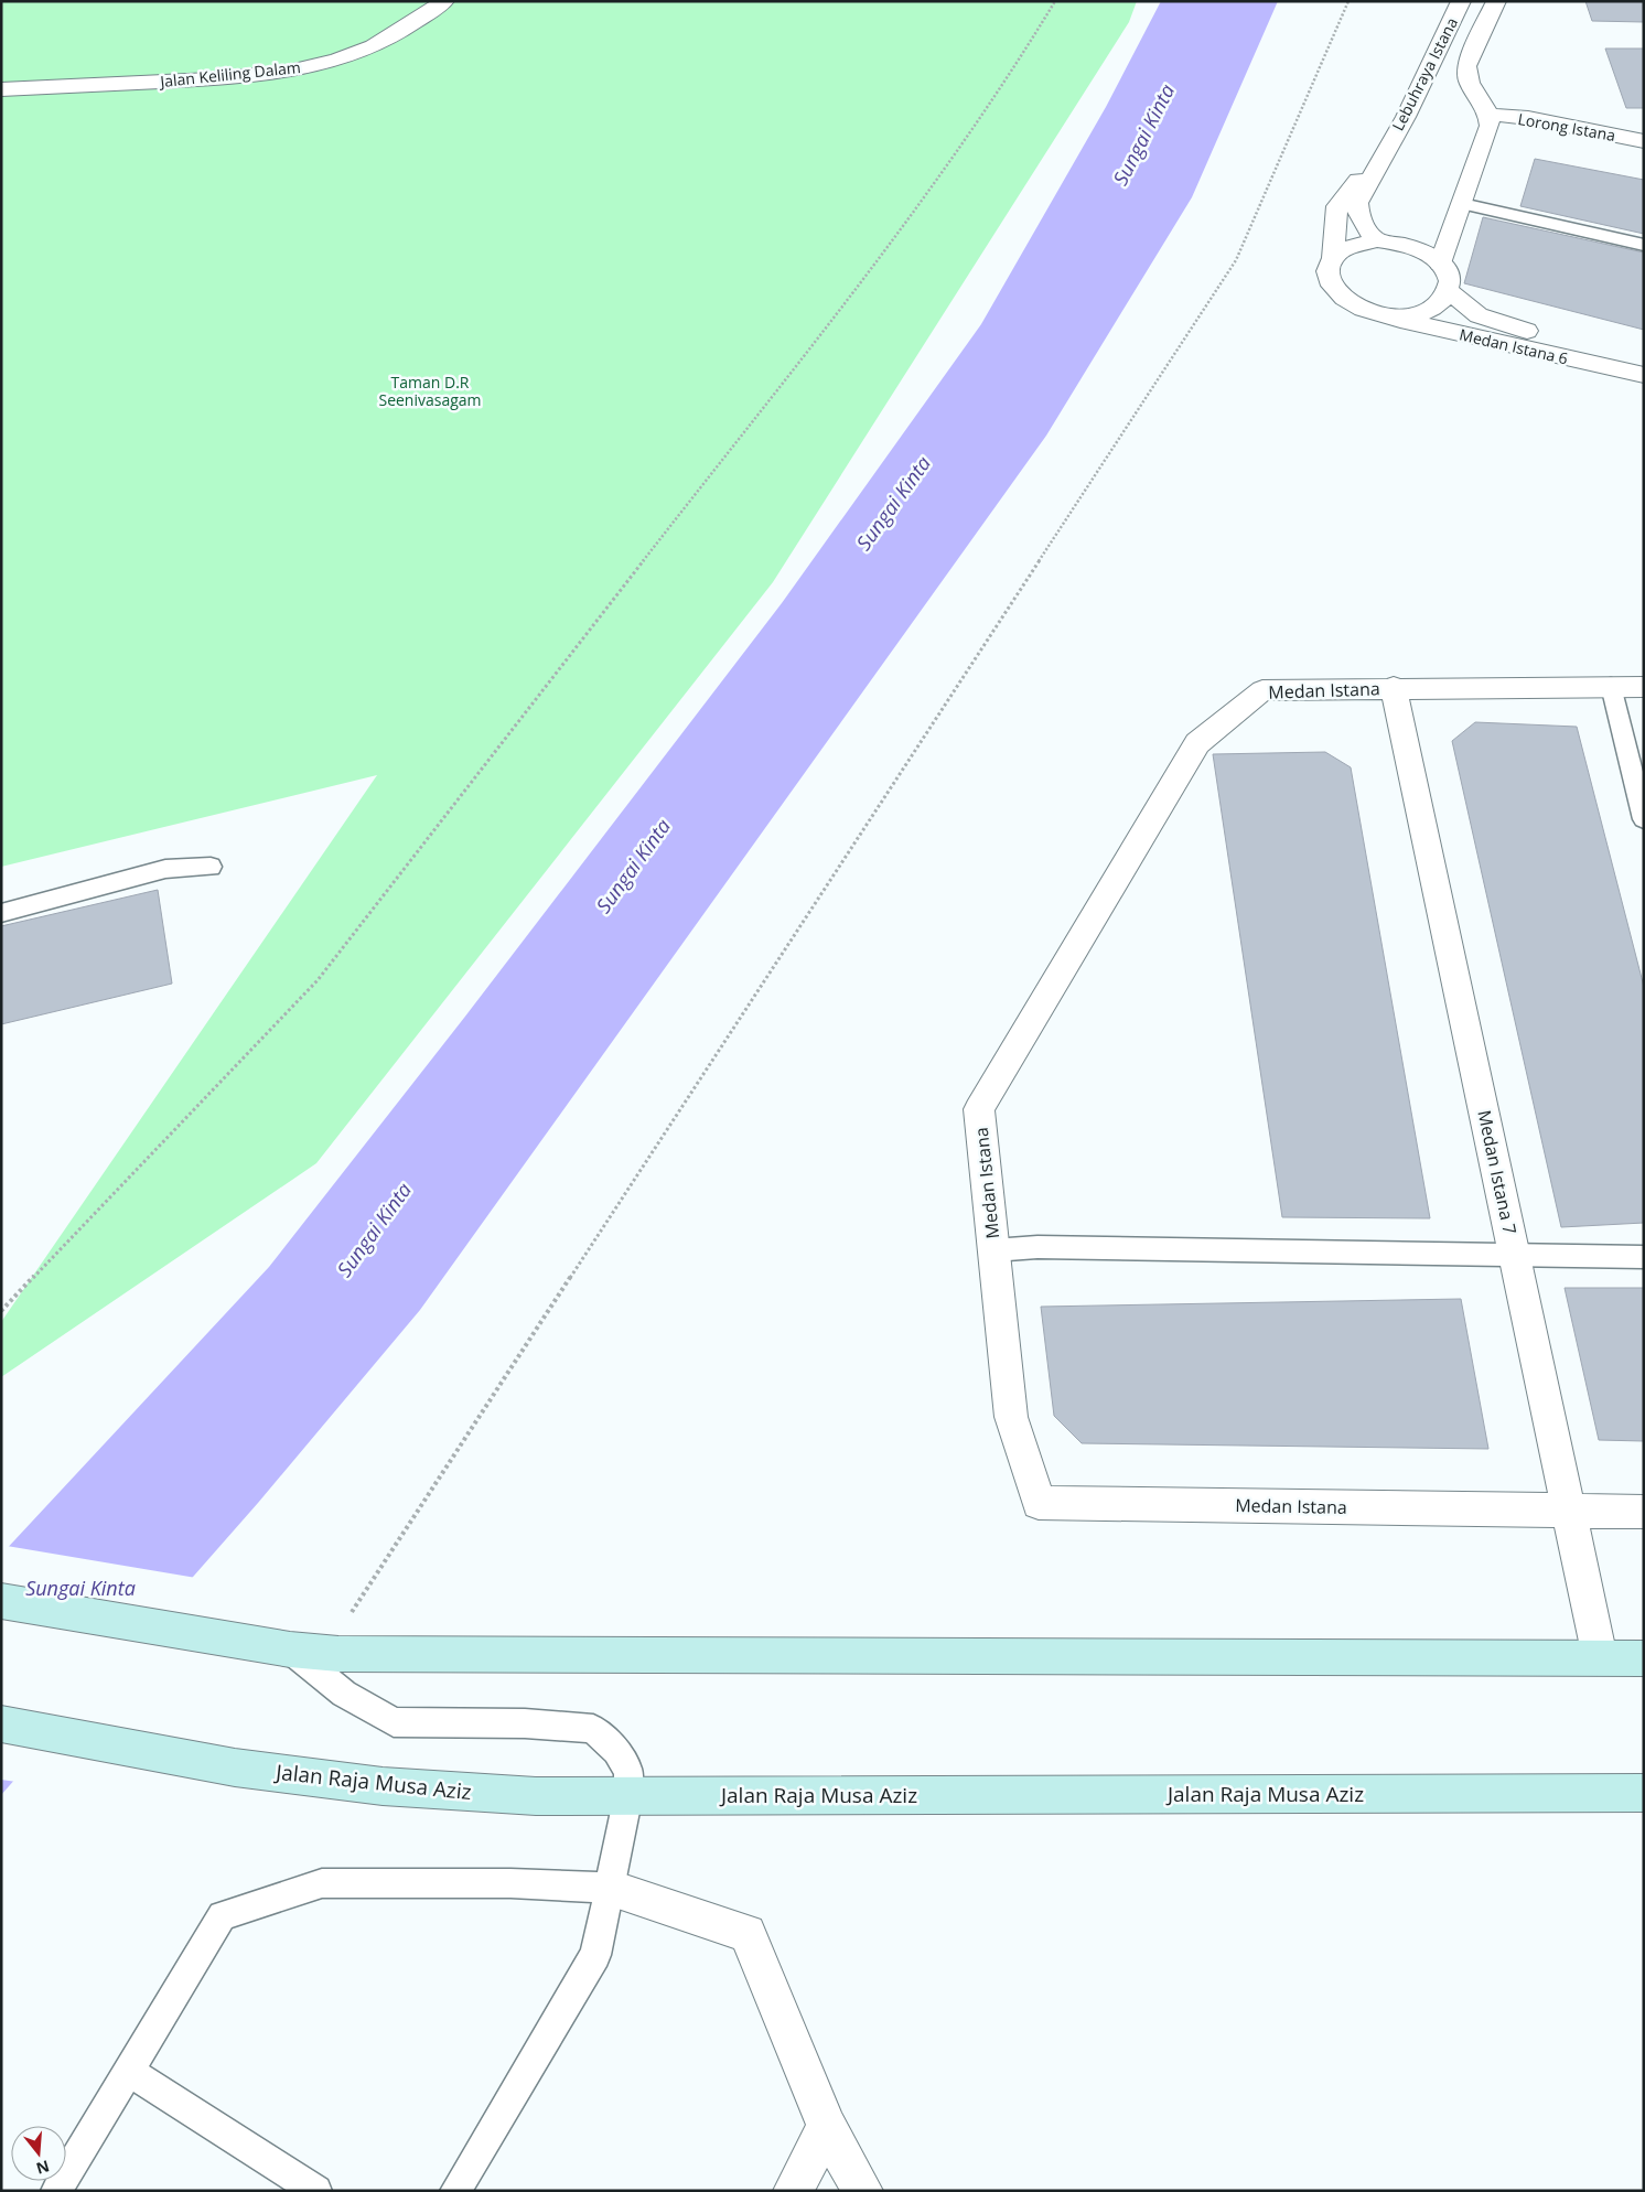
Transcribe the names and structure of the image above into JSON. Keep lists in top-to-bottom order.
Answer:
{
  "streets": {
    "main road": ["Jalan Raja Musa Aziz"],
    "street": [
      "Jalan Keliling Dalam",
      "Lebuhraya Istana",
      "Lorong Istana",
      "Medan Istana 6",
      "Medan Istana",
      "Medan Istana 7"
    ]
  },
  "crossings": [
    ["Lebuhraya Istana", "Medan Istana 6"],
    ["Medan Istana", "Medan Istana 7"]
  ],
  "water": ["Sungai Kinta"],
  "parks": ["Taman D.R Seenivasagam"],
  "north": "bottom"
}
